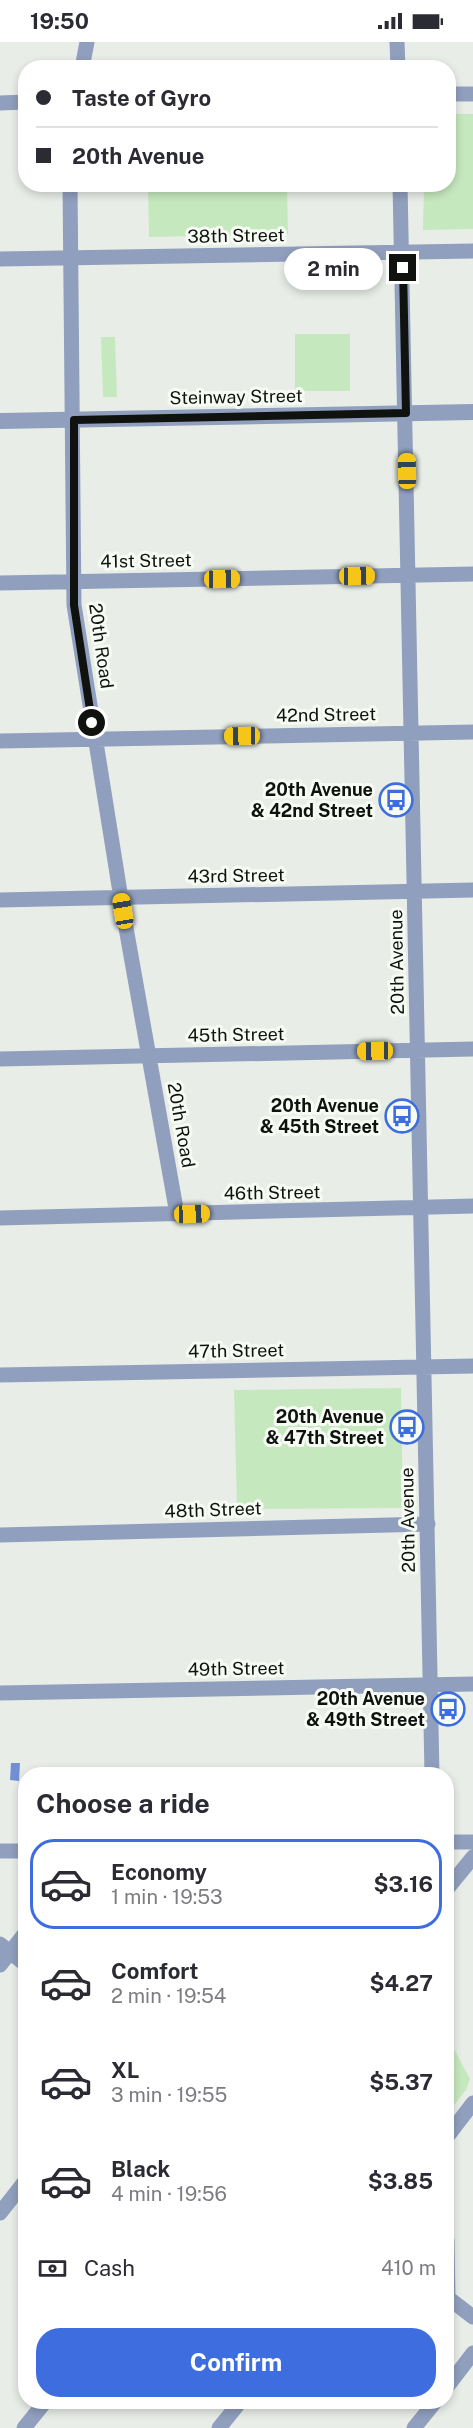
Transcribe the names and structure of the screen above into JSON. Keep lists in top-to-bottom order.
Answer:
{
  "streets": {
    "street": [
      "38th Street",
      "Steinway Street",
      "41st Street",
      "20th Road",
      "42nd Street",
      "43rd Street",
      "20th Avenue",
      "45th Street",
      "46th Street",
      "47th Street",
      "48th Street",
      "49th Street"
    ]
  },
  "crossings": [
    ["38th Street", "20th Road"],
    ["38th Street", "20th Avenue"],
    ["Steinway Street", "20th Road"],
    ["Steinway Street", "20th Avenue"],
    ["41st Street", "20th Road"],
    ["41st Street", "20th Avenue"],
    ["20th Road", "42nd Street"],
    ["20th Road", "43rd Street"],
    ["20th Road", "45th Street"],
    ["20th Road", "46th Street"],
    ["42nd Street", "20th Avenue"],
    ["43rd Street", "20th Avenue"],
    ["20th Avenue", "45th Street"],
    ["20th Avenue", "46th Street"],
    ["20th Avenue", "47th Street"],
    ["20th Avenue", "48th Street"],
    ["20th Avenue", "49th Street"]
  ],
  "places": {
    "bus stop": [
      "20th Avenue & 42nd Street",
      "20th Avenue & 45th Street",
      "20th Avenue & 47th Street",
      "20th Avenue & 49th Street"
    ]
  },
  "page": {
    "status": "19:50",
    "banner": ["Taste of Gyro", "20th Avenue"],
    "bubble": "2 min",
    "heading": "Choose a ride",
    "list": [
      {
        "name": "Economy",
        "note": "1 min · 19:53",
        "value": "$3.16"
      },
      {
        "name": "Comfort",
        "note": "2 min · 19:54",
        "value": "$4.27"
      },
      {
        "name": "XL",
        "note": "3 min · 19:55",
        "value": "$5.37"
      },
      {
        "name": "Black",
        "note": "4 min · 19:56",
        "value": "$3.85"
      }
    ],
    "pay": ["Cash", "410 m"],
    "buttons": "Confirm"
  }
}
